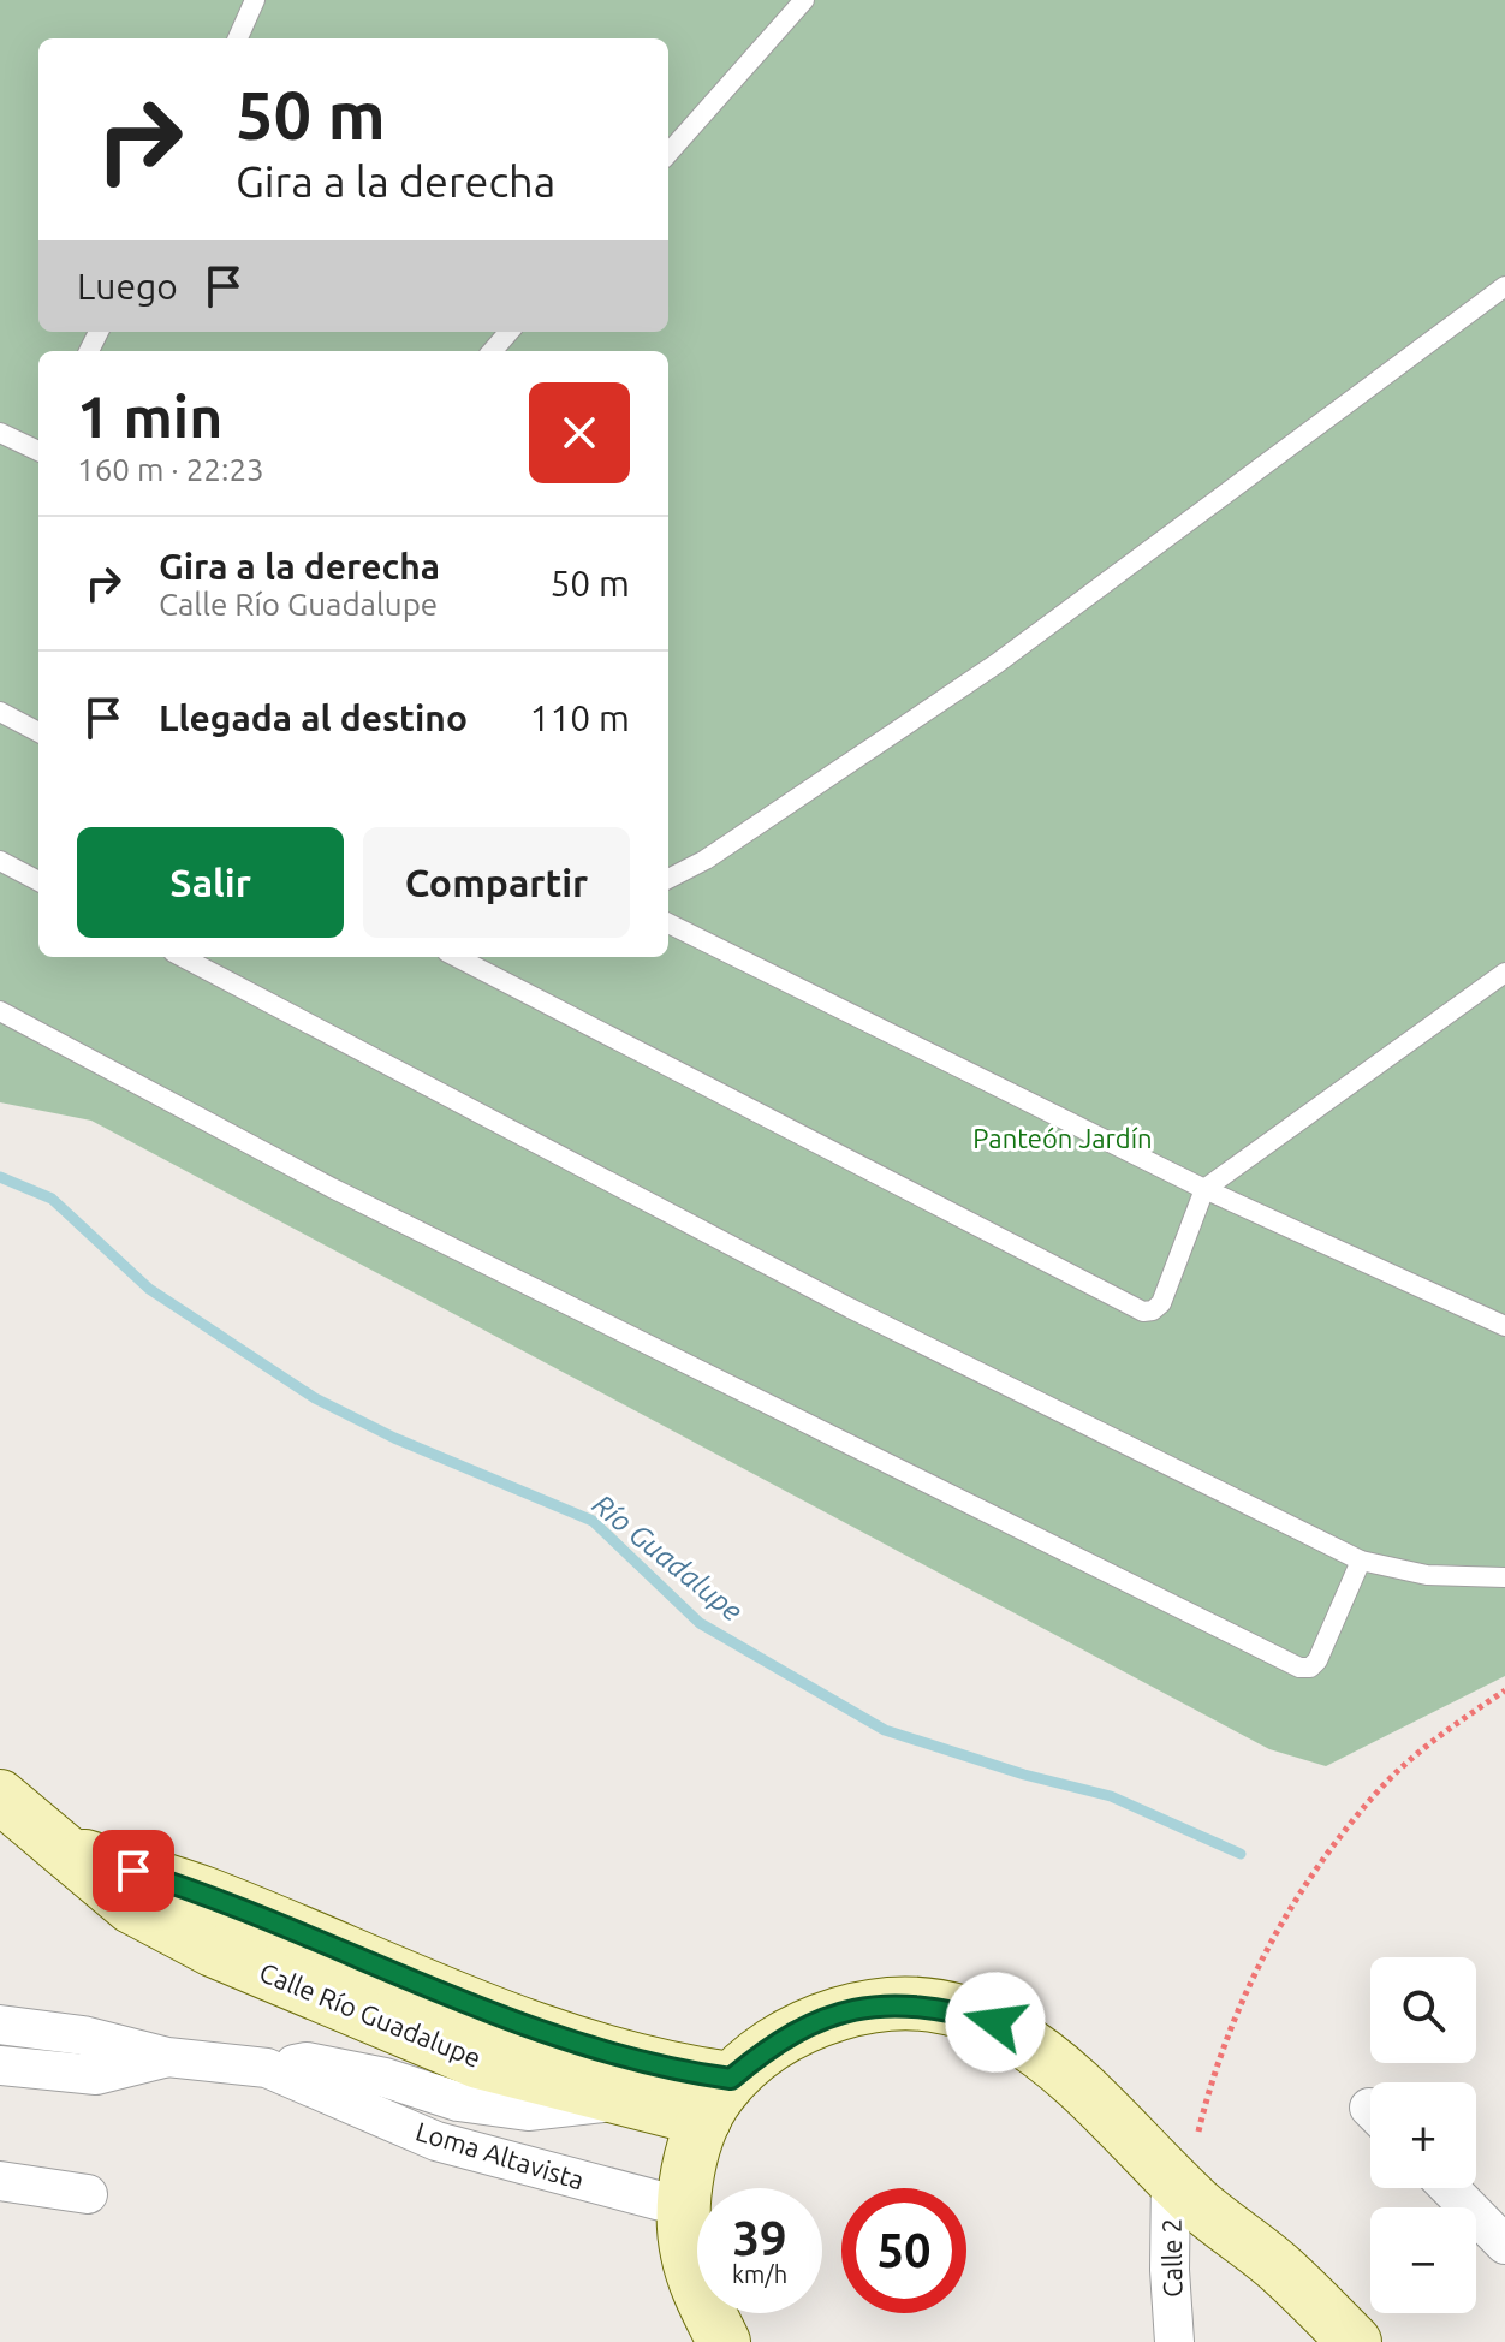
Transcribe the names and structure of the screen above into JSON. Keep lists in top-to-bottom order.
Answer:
{
  "streets": {
    "street": ["Calle Río Guadalupe", "Loma Altavista", "Calle 2"]
  },
  "crossings": [
    ["Calle Río Guadalupe", "Loma Altavista"]
  ],
  "water": ["Río Guadalupe"],
  "parks": ["Panteón Jardín"],
  "page": {
    "turn": ["50 m", "Gira a la derecha"],
    "then": "Luego",
    "heading": ["1 min", "160 m · 22:23"],
    "list": [
      {
        "name": "Gira a la derecha",
        "note": "Calle Río Guadalupe",
        "value": "50 m"
      },
      {
        "name": "Llegada al destino",
        "value": "110 m"
      }
    ],
    "buttons": ["Salir", "Compartir"],
    "map_buttons": ["+", "−"],
    "speed": "39 km/h",
    "limit": "50"
  }
}
